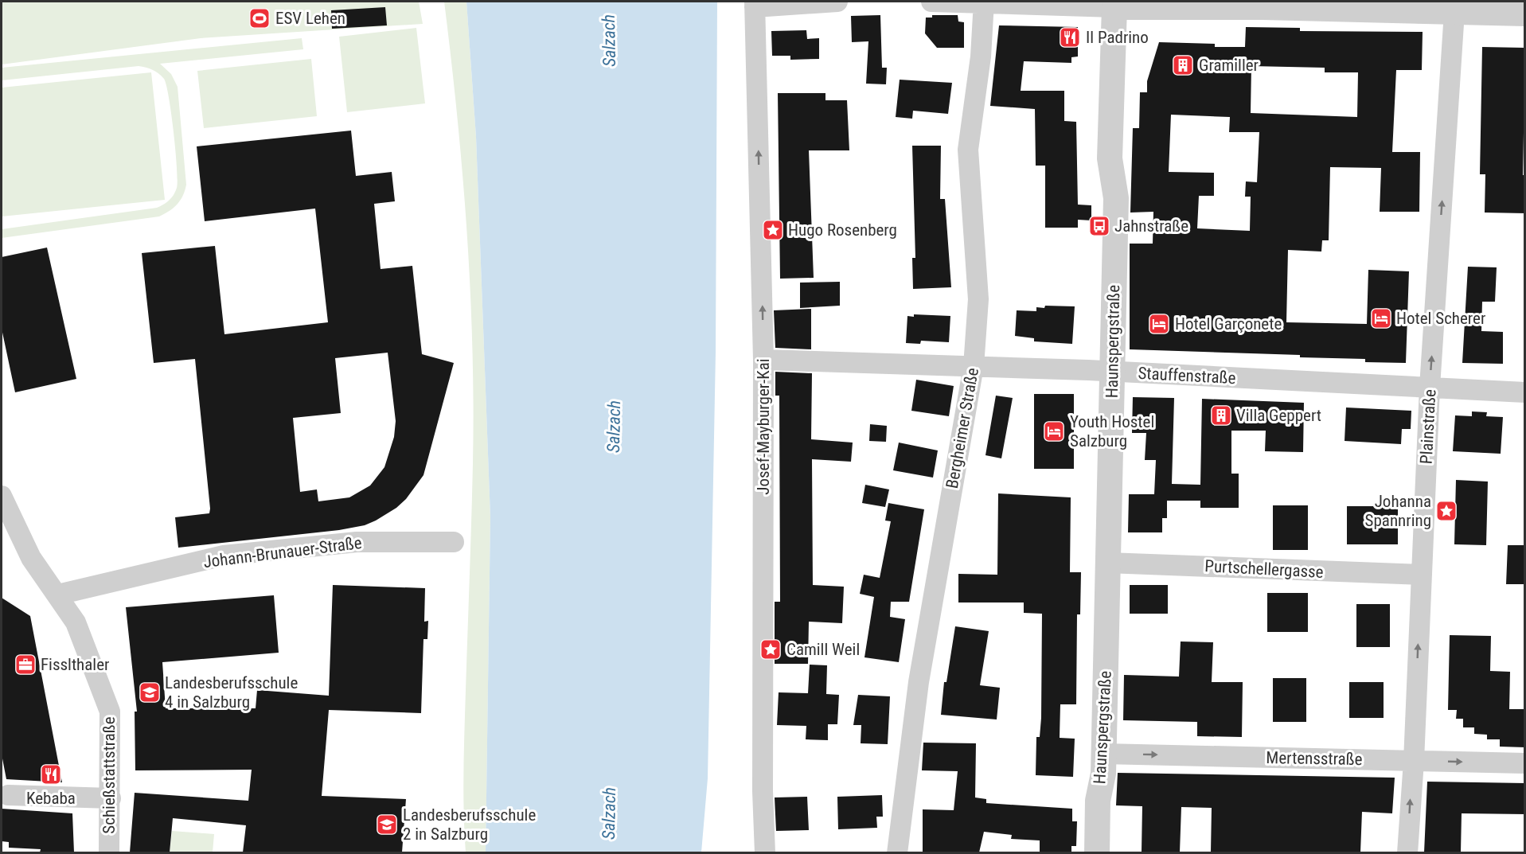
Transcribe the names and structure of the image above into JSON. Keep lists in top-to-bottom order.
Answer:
{
  "streets": {
    "street": [
      "Haunspergstraße",
      "Stauffenstraße",
      "Josef-Mayburger-Kai",
      "Plainstraße",
      "Bergheimer Straße",
      "Johann-Brunauer-Straße",
      "Purtschellergasse",
      "Mertensstraße",
      "Schießstattstraße"
    ]
  },
  "crossings": [
    ["Haunspergstraße", "Stauffenstraße"],
    ["Haunspergstraße", "Purtschellergasse"],
    ["Haunspergstraße", "Mertensstraße"],
    ["Stauffenstraße", "Josef-Mayburger-Kai"],
    ["Stauffenstraße", "Plainstraße"],
    ["Stauffenstraße", "Bergheimer Straße"],
    ["Plainstraße", "Purtschellergasse"],
    ["Plainstraße", "Mertensstraße"],
    ["Johann-Brunauer-Straße", "Schießstattstraße"]
  ],
  "one_way": ["Josef-Mayburger-Kai", "Plainstraße", "Mertensstraße"],
  "water": ["Salzach"],
  "places": {
    "sports": ["ESV Lehen"],
    "restaurant": ["Il Padrino", "Kebaba"],
    "building": ["Gramiller", "Villa Geppert"],
    "bus stop": ["Jahnstraße"],
    "place": ["Hugo Rosenberg", "Johanna Spannring", "Camill Weil"],
    "hotel": ["Hotel Scherer", "Hotel Garçonete", "Youth Hostel Salzburg"],
    "office": ["Fisslthaler"],
    "school or university": ["Landesberufsschule 4 in Salzburg", "Landesberufsschule 2 in Salzburg"]
  }
}
